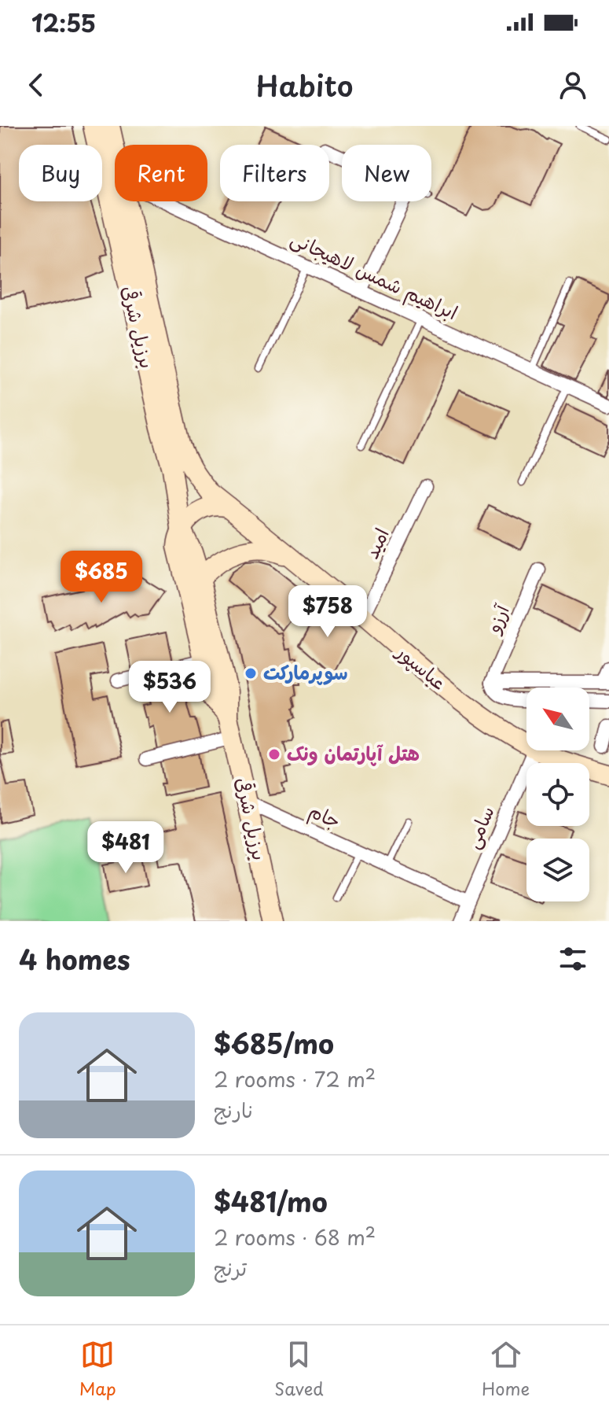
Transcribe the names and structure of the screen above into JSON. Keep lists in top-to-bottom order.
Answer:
{
  "streets": {
    "main road": ["برزیل شرقی", "عباسپور"],
    "street": [
      "ابراهیم شمس لاهیجانی",
      "امید",
      "آرزو",
      "جام",
      "سامی"
    ]
  },
  "crossings": [
    ["برزیل شرقی", "عباسپور"],
    ["برزیل شرقی", "جام"],
    ["امید", "عباسپور"],
    ["جام", "سامی"]
  ],
  "places": ["سوپرمارکت", "هتل آپارتمان ونک"],
  "north": "top left",
  "page": {
    "status": "12:55",
    "header": "Habito",
    "chip": [
      "Buy",
      "Rent",
      "Filters",
      "New"
    ],
    "price": [
      "$685",
      "$758",
      "$536",
      "$481"
    ],
    "heading": "4 homes",
    "list": [
      {
        "name": "$685/mo",
        "note": "2 rooms · 72 m² · نارنج"
      },
      {
        "name": "$481/mo",
        "note": "2 rooms · 68 m² · ترنج"
      }
    ],
    "tabs": ["Map", "Saved", "Home"]
  }
}
